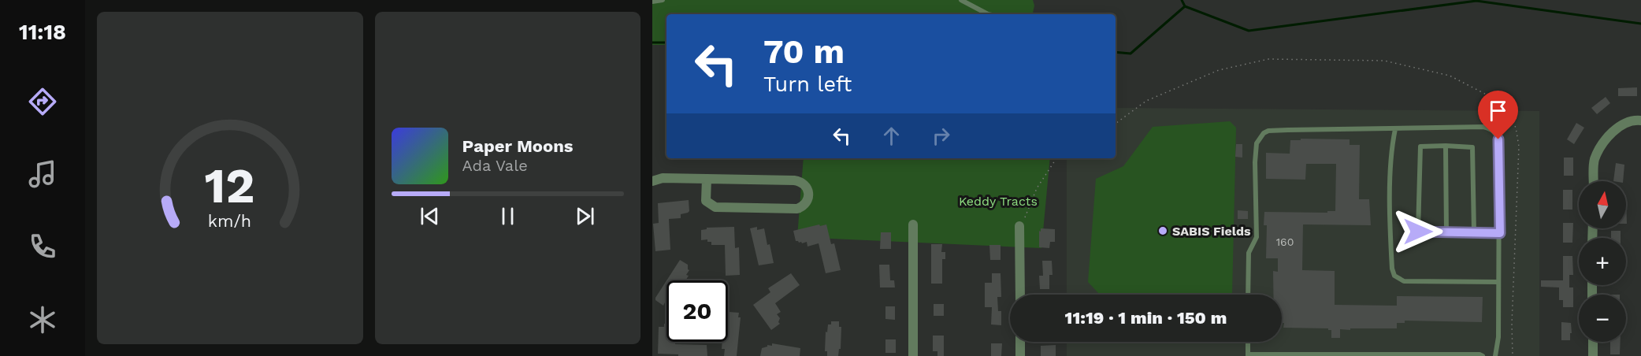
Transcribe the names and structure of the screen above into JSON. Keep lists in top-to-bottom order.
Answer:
{
  "parks": ["Keddy Tracts"],
  "places": ["SABIS Fields"],
  "house_numbers": ["160"],
  "north": "top",
  "page": {
    "tabs": "11:18",
    "turn": ["70 m", "Turn left"],
    "song": ["Paper Moons", "Ada Vale"],
    "map_buttons": ["+", "−"],
    "limit": "20",
    "trip": "11:19 · 1 min · 150 m",
    "gauge": ["12", "km/h"]
  }
}
